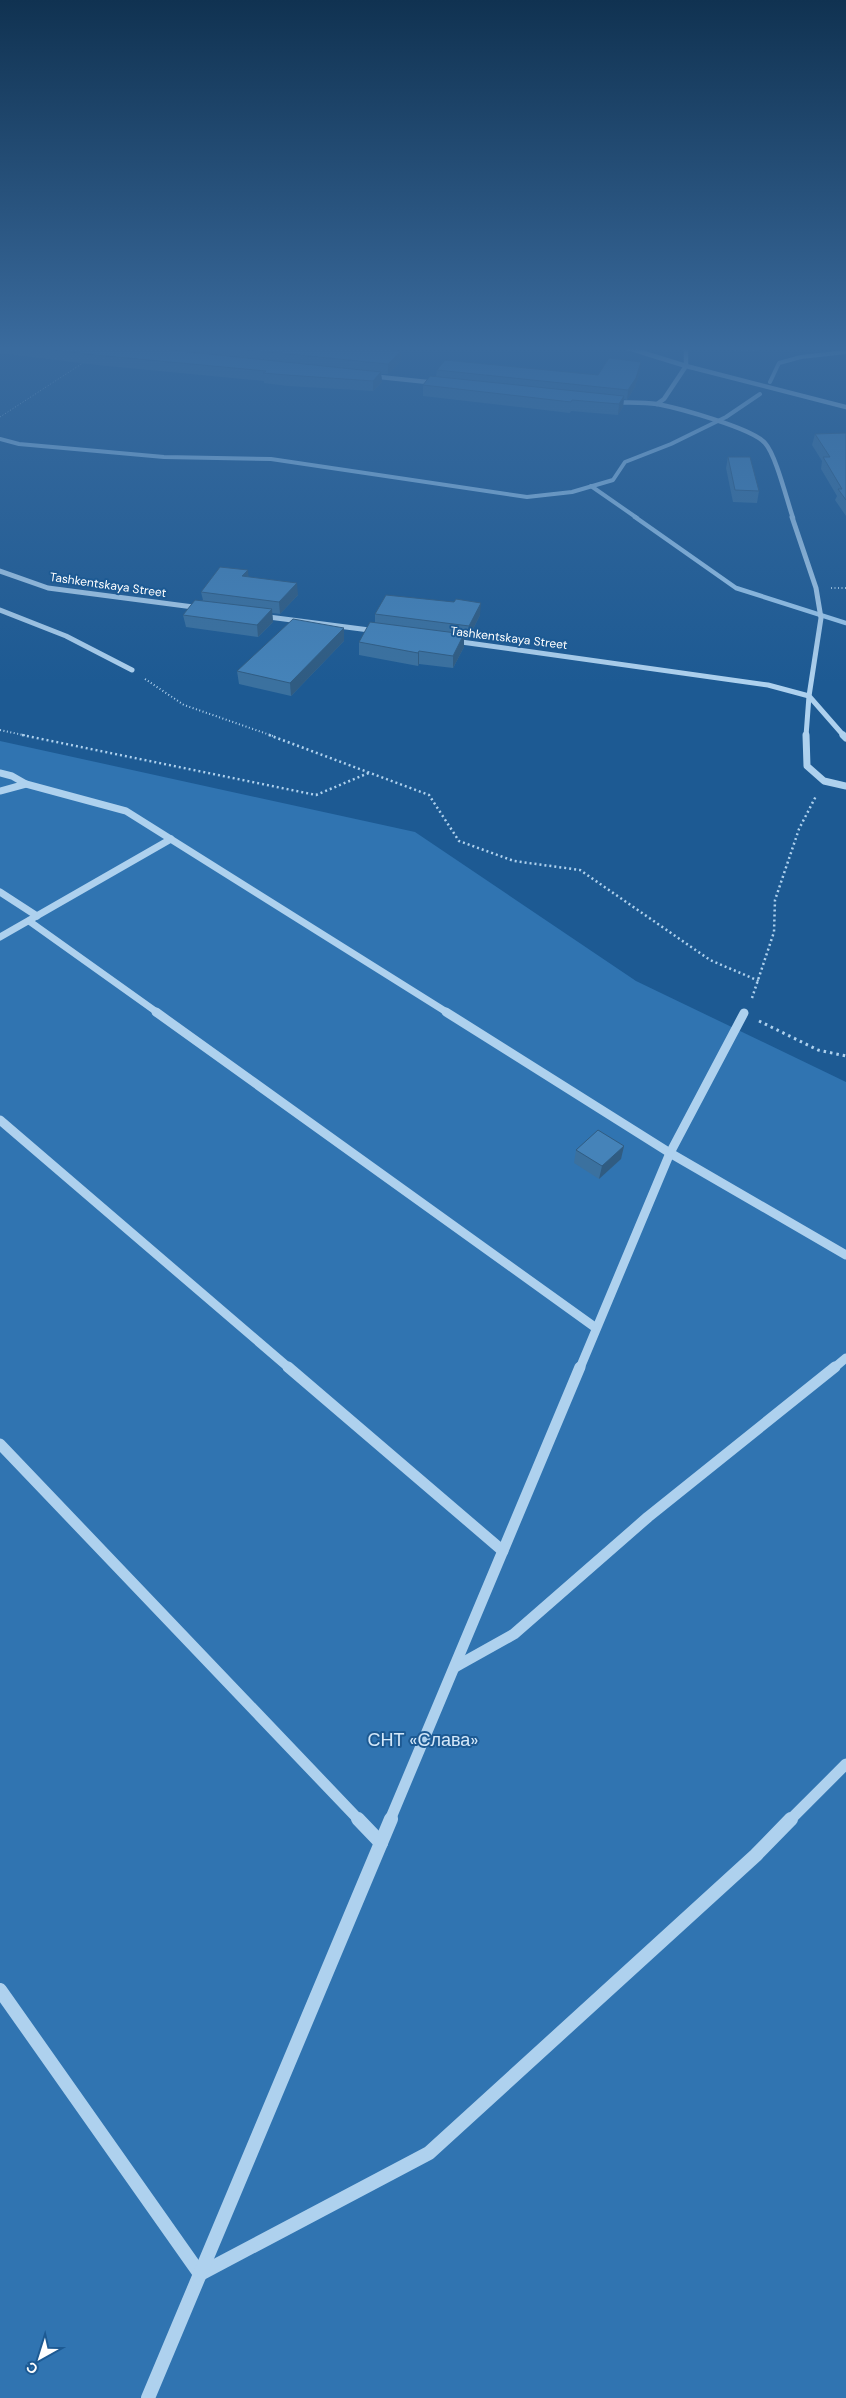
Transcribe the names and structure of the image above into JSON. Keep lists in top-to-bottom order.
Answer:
{
  "streets": {
    "street": ["Tashkentskaya Street"]
  },
  "parks": ["СНТ «Слава»"],
  "north": "bottom left"
}
